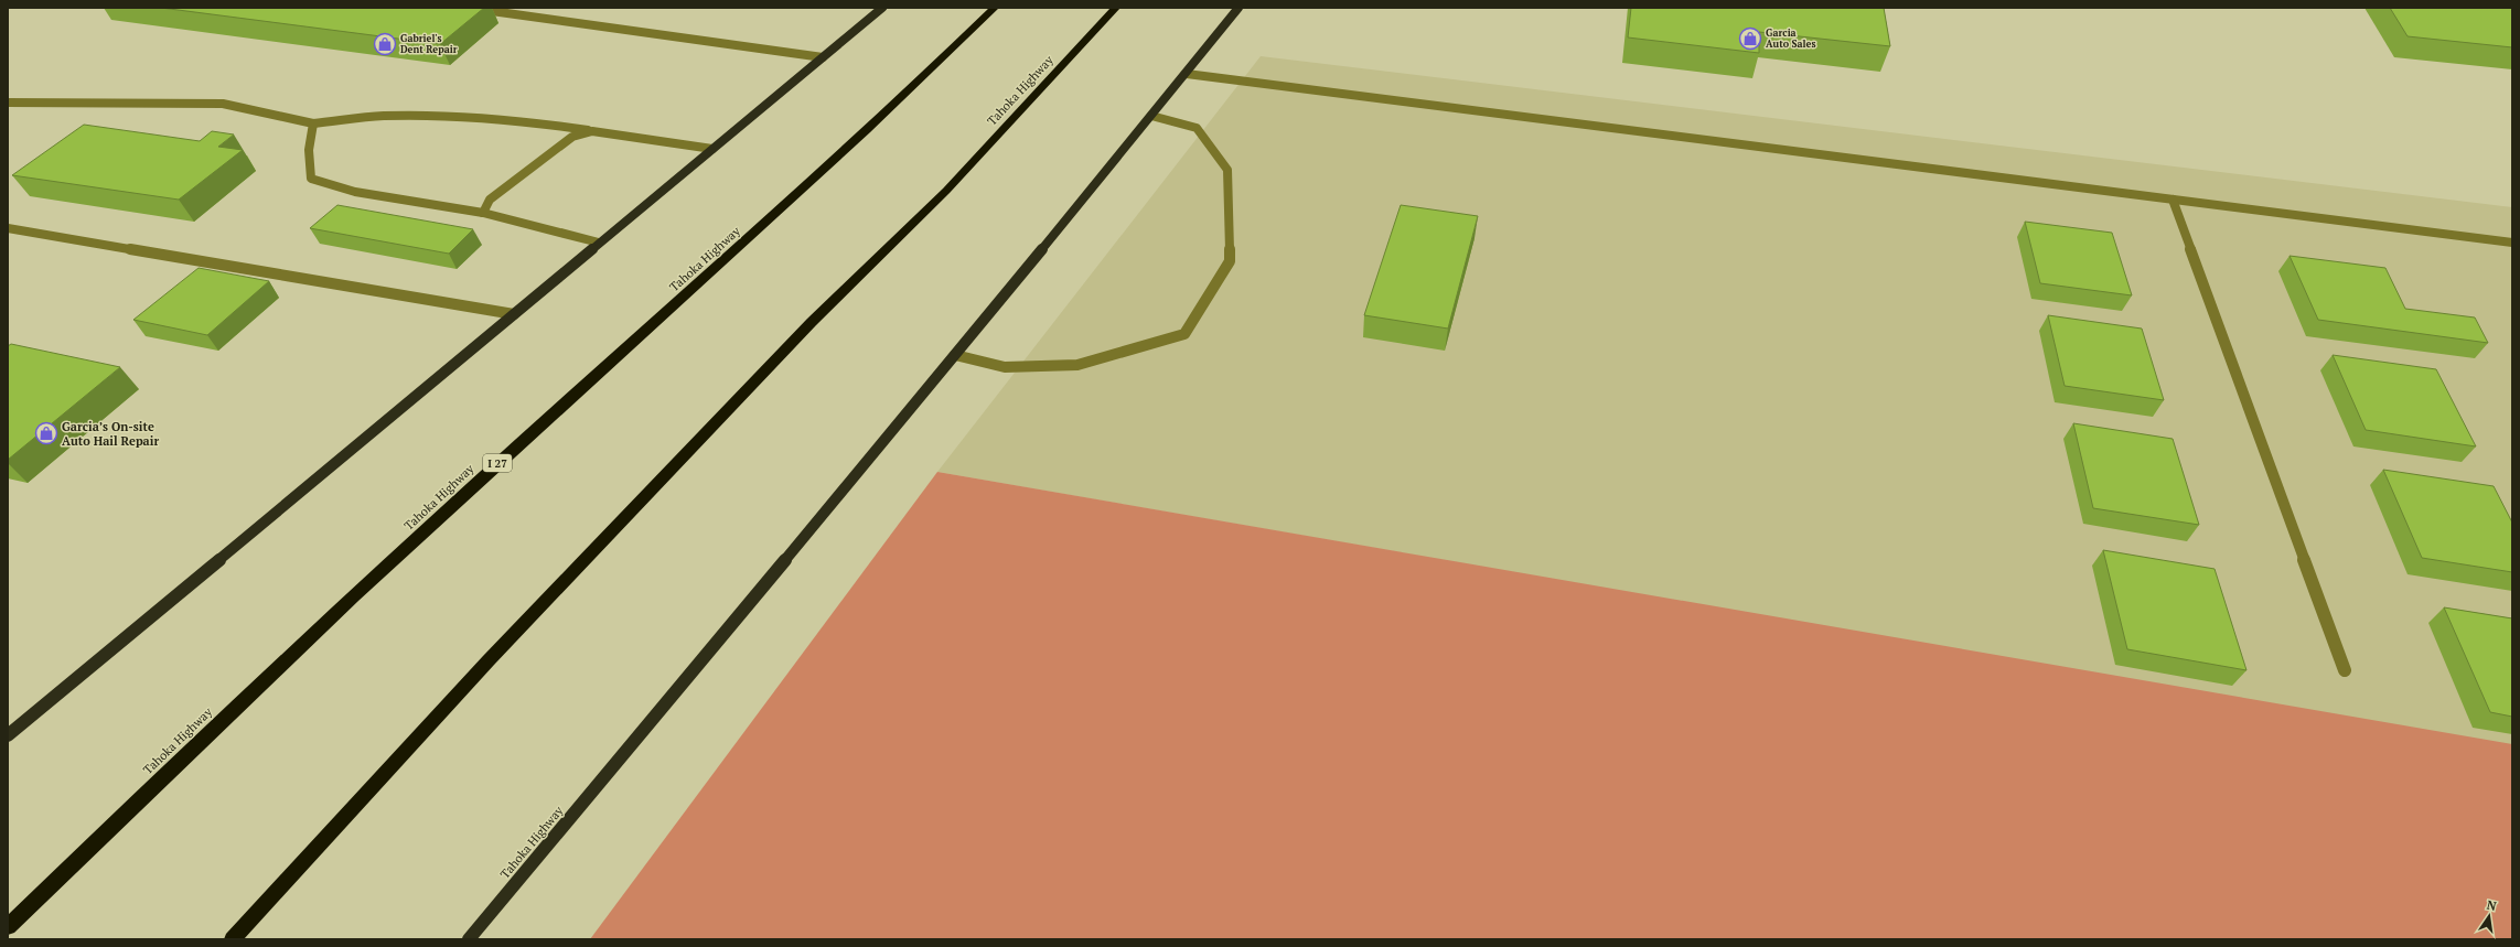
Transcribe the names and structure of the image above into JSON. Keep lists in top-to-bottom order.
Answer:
{
  "streets": {
    "highway": ["Tahoka Highway", "I 27"]
  },
  "places": {
    "shop": ["Garcia Auto Sales", "Gabriel's Dent Repair", "Garcia’s On-site Auto Hail Repair"]
  },
  "north": "top"
}
